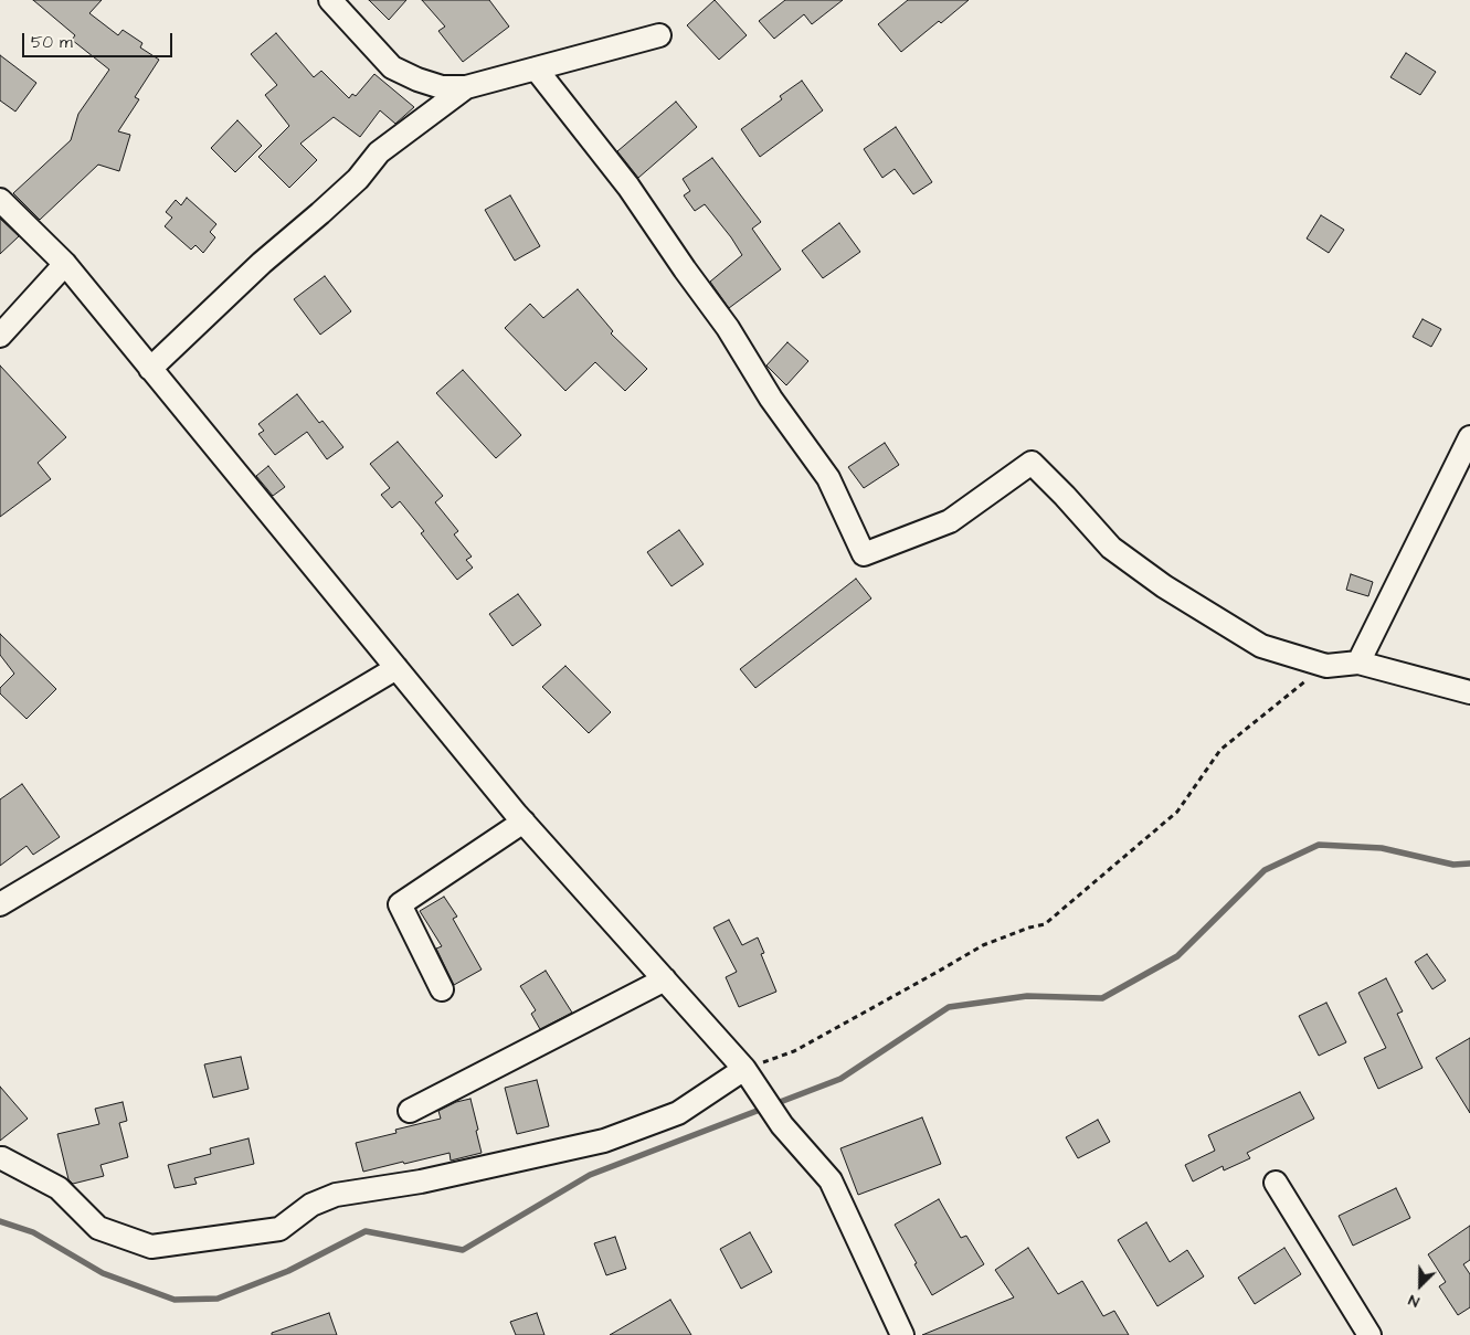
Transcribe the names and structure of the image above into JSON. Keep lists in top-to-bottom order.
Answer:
{
  "scale_bar": "50 m",
  "north": "bottom left"
}
